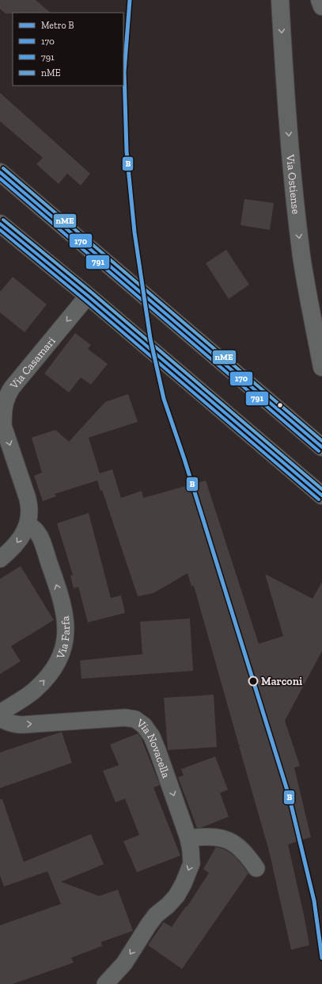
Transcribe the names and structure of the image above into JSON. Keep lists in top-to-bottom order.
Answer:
{
  "streets": {
    "main road": ["Via Ostiense"],
    "street": ["Via Casamari", "Via Farfa", "Via Novacella"]
  },
  "crossings": [
    ["Via Casamari", "Via Farfa"]
  ],
  "one_way": ["Via Ostiense", "Via Casamari", "Via Farfa"],
  "places": ["Marconi"],
  "lines": [
    "metro line B",
    "transit line nME",
    "transit line 170",
    "transit line 791"
  ],
  "legend": [
    "Metro B",
    "170",
    "791",
    "nME"
  ]
}
